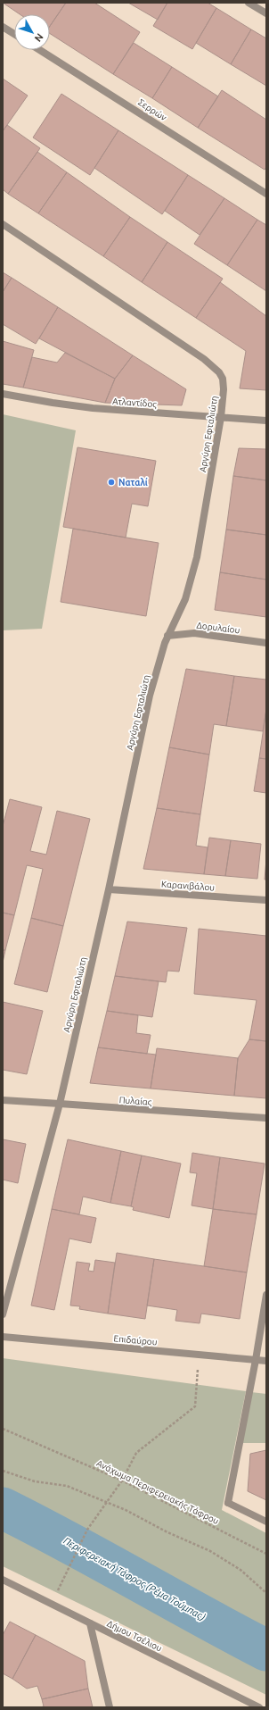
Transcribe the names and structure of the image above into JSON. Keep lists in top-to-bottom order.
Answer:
{
  "streets": {
    "street": [
      "Σερρών",
      "Ατλαντίδος",
      "Αργύρη Εφταλιώτη",
      "Δορυλαίου",
      "Καρανιβάλου",
      "Πυλαίας",
      "Επιδαύρου",
      "Δήμου Τσέλιου"
    ],
    "path": ["Ανάχωμα Περιφερειακής Τάφρου"]
  },
  "crossings": [
    ["Ατλαντίδος", "Αργύρη Εφταλιώτη"],
    ["Αργύρη Εφταλιώτη", "Δορυλαίου"],
    ["Αργύρη Εφταλιώτη", "Καρανιβάλου"],
    ["Αργύρη Εφταλιώτη", "Πυλαίας"]
  ],
  "water": ["Περιφερειακή Τάφρος (Ρέμα Τούμπας)"],
  "places": ["Ναταλί"],
  "north": "bottom right"
}
